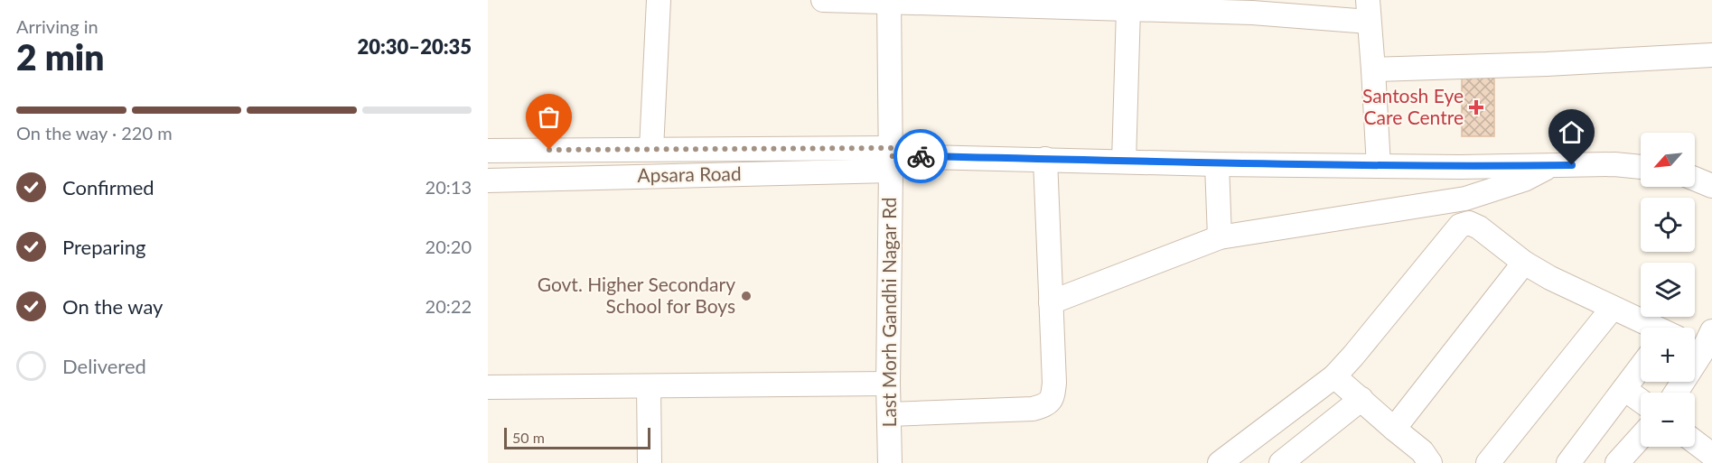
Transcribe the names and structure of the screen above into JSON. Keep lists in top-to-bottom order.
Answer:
{
  "streets": {
    "street": ["Apsara Road", "Last Morh Gandhi Nagar Rd"]
  },
  "crossings": [
    ["Apsara Road", "Last Morh Gandhi Nagar Rd"]
  ],
  "places": {
    "health": ["Santosh Eye Care Centre"],
    "other": ["Govt. Higher Secondary School for Boys"]
  },
  "scale_bar": "50 m",
  "north": "bottom left",
  "page": {
    "heading": ["2 min", "Arriving in", "20:30–20:35"],
    "bar": "On the way · 220 m",
    "map_buttons": ["+", "−"],
    "list": [
      ["Confirmed", "20:13"],
      ["Preparing", "20:20"],
      ["On the way", "20:22"],
      "Delivered"
    ],
    "scale": "50 m"
  }
}
